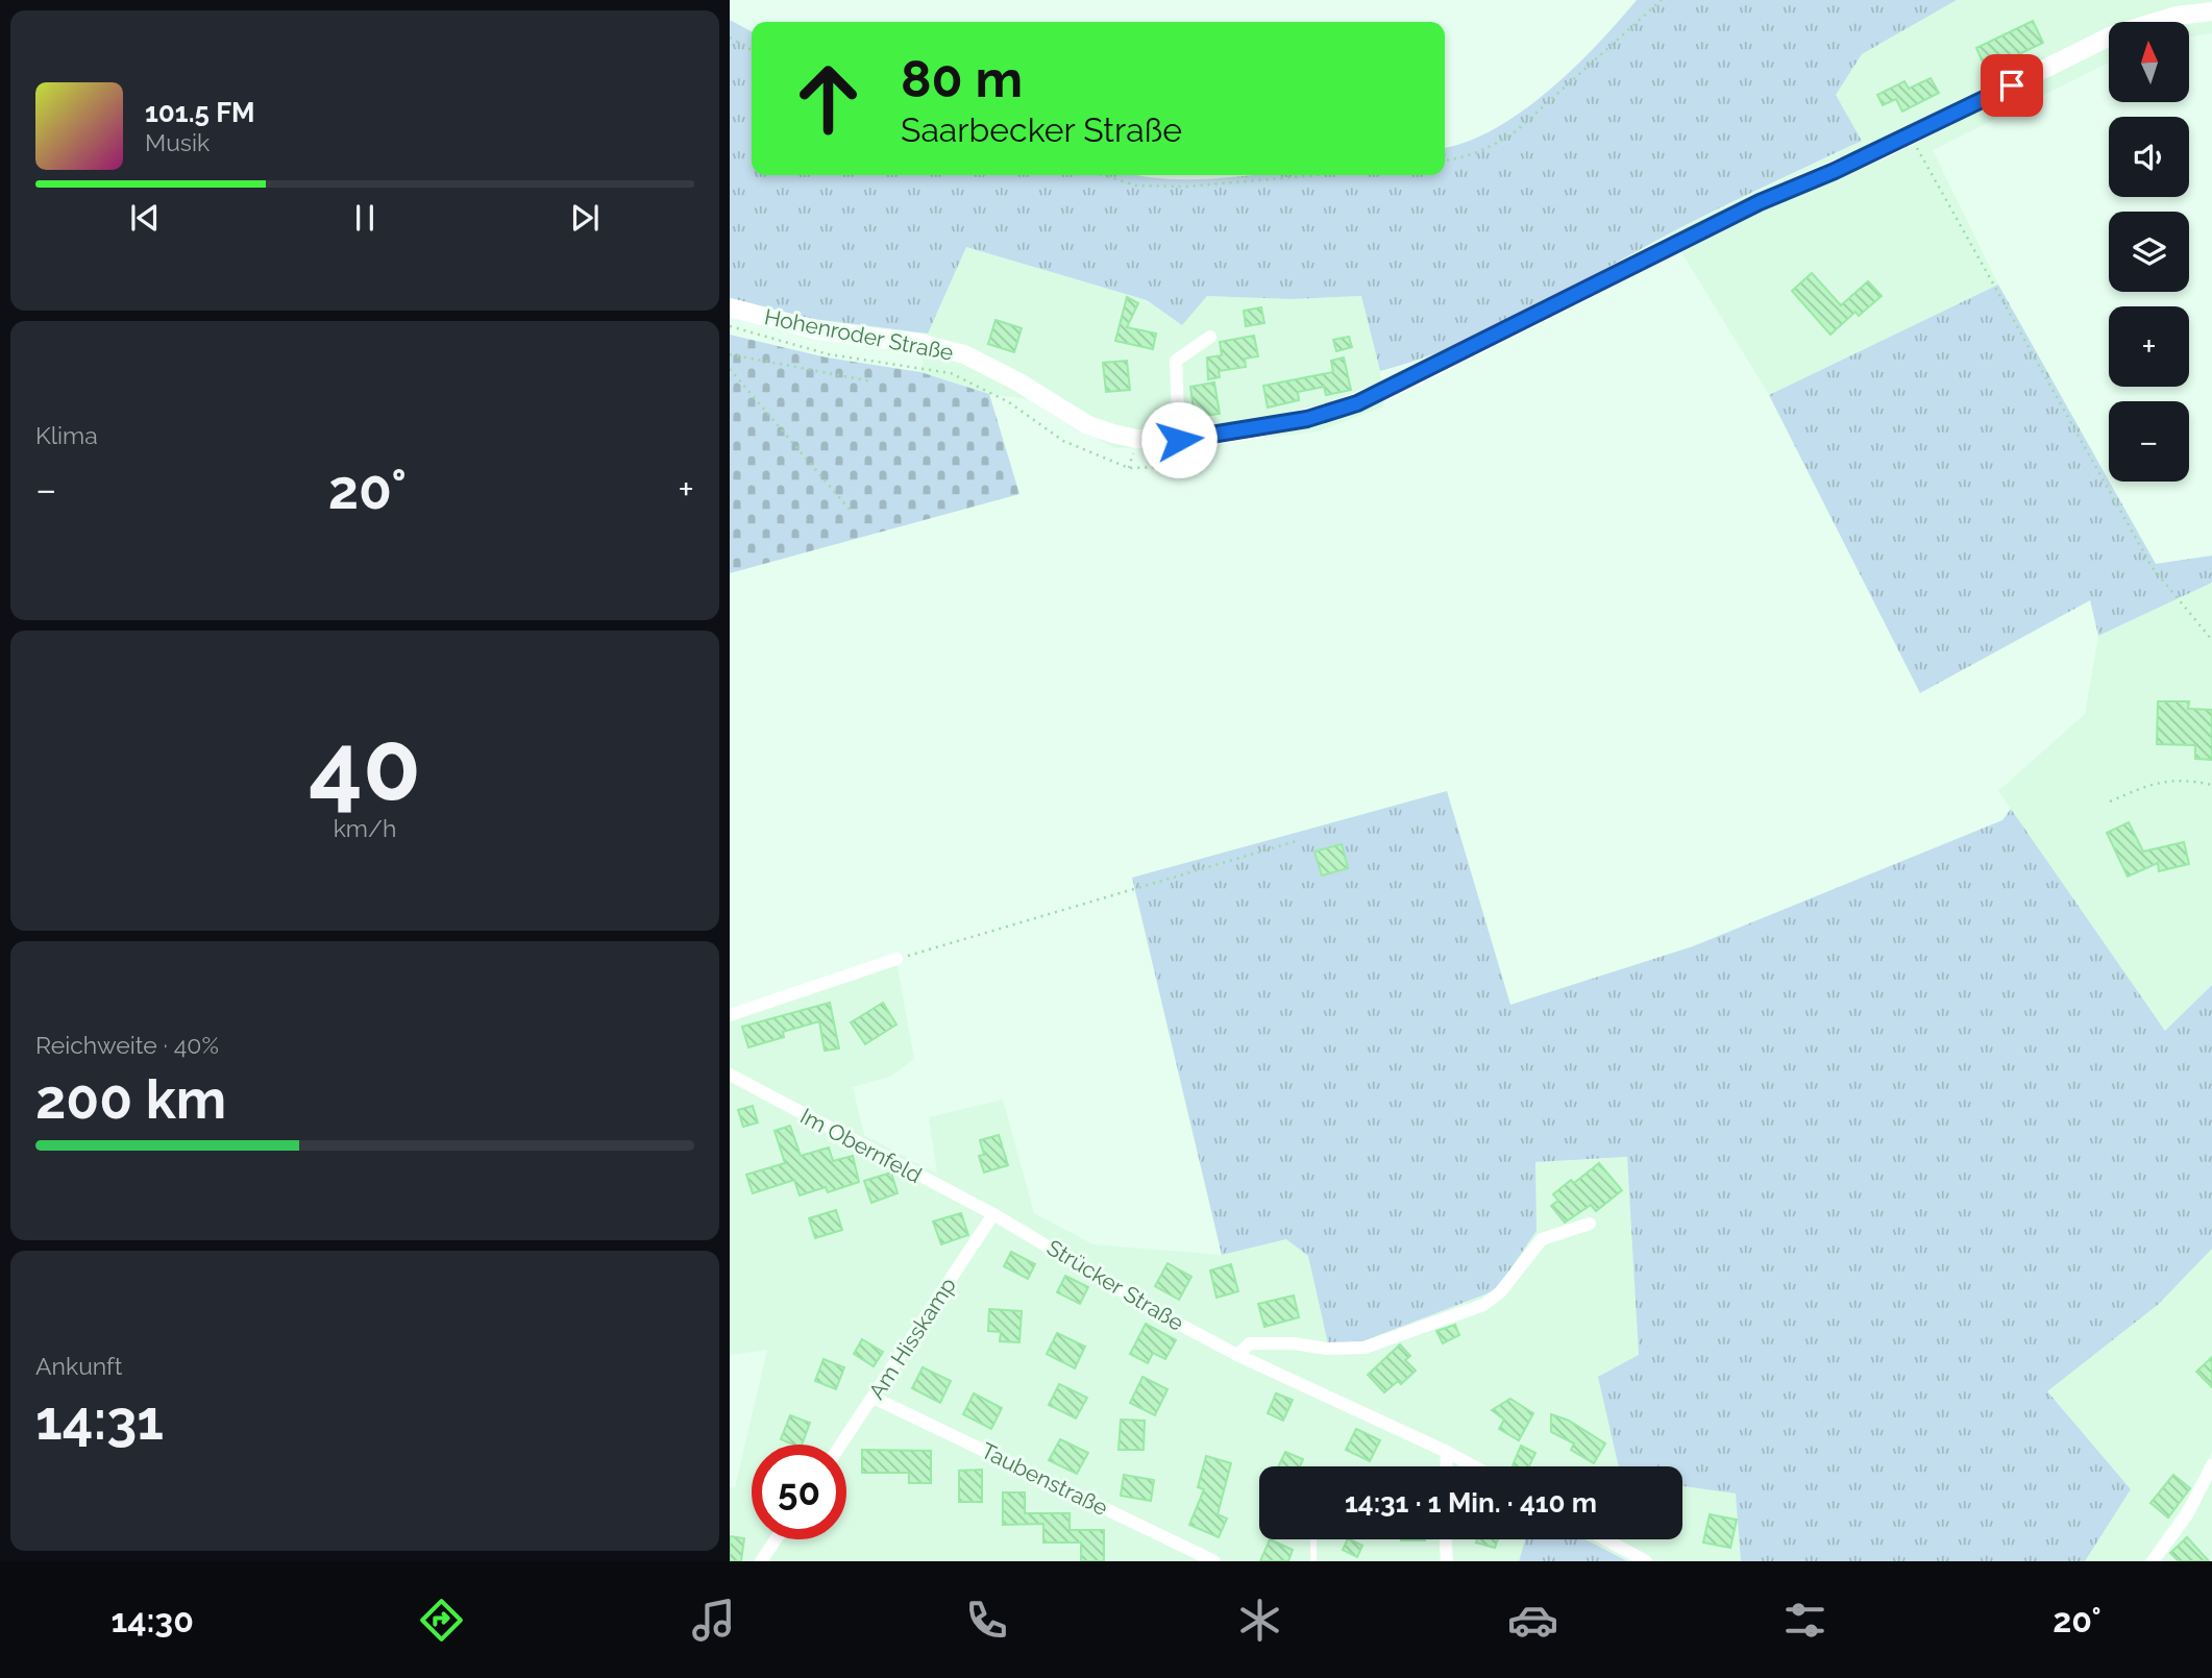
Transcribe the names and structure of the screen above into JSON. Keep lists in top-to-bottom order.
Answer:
{
  "streets": {
    "main road": ["Hohenroder Straße"],
    "street": [
      "Im Obernfeld",
      "Strücker Straße",
      "Am Hisskamp",
      "Taubenstraße"
    ]
  },
  "crossings": [
    ["Im Obernfeld", "Strücker Straße"],
    ["Im Obernfeld", "Am Hisskamp"],
    ["Strücker Straße", "Am Hisskamp"],
    ["Am Hisskamp", "Taubenstraße"]
  ],
  "north": "top",
  "page": {
    "map_buttons": ["+", "−"],
    "turn": ["80 m", "Saarbecker Straße"],
    "song": ["101.5 FM", "Musik"],
    "tile": [
      "Klima",
      ["40", "km/h"],
      ["Reichweite · 40%", "200 km"],
      ["Ankunft", "14:31"]
    ],
    "heat": ["−", "20°", "+"],
    "limit": "50",
    "trip": "14:31 · 1 Min. · 410 m",
    "tabs": ["14:30", "20°"]
  }
}
